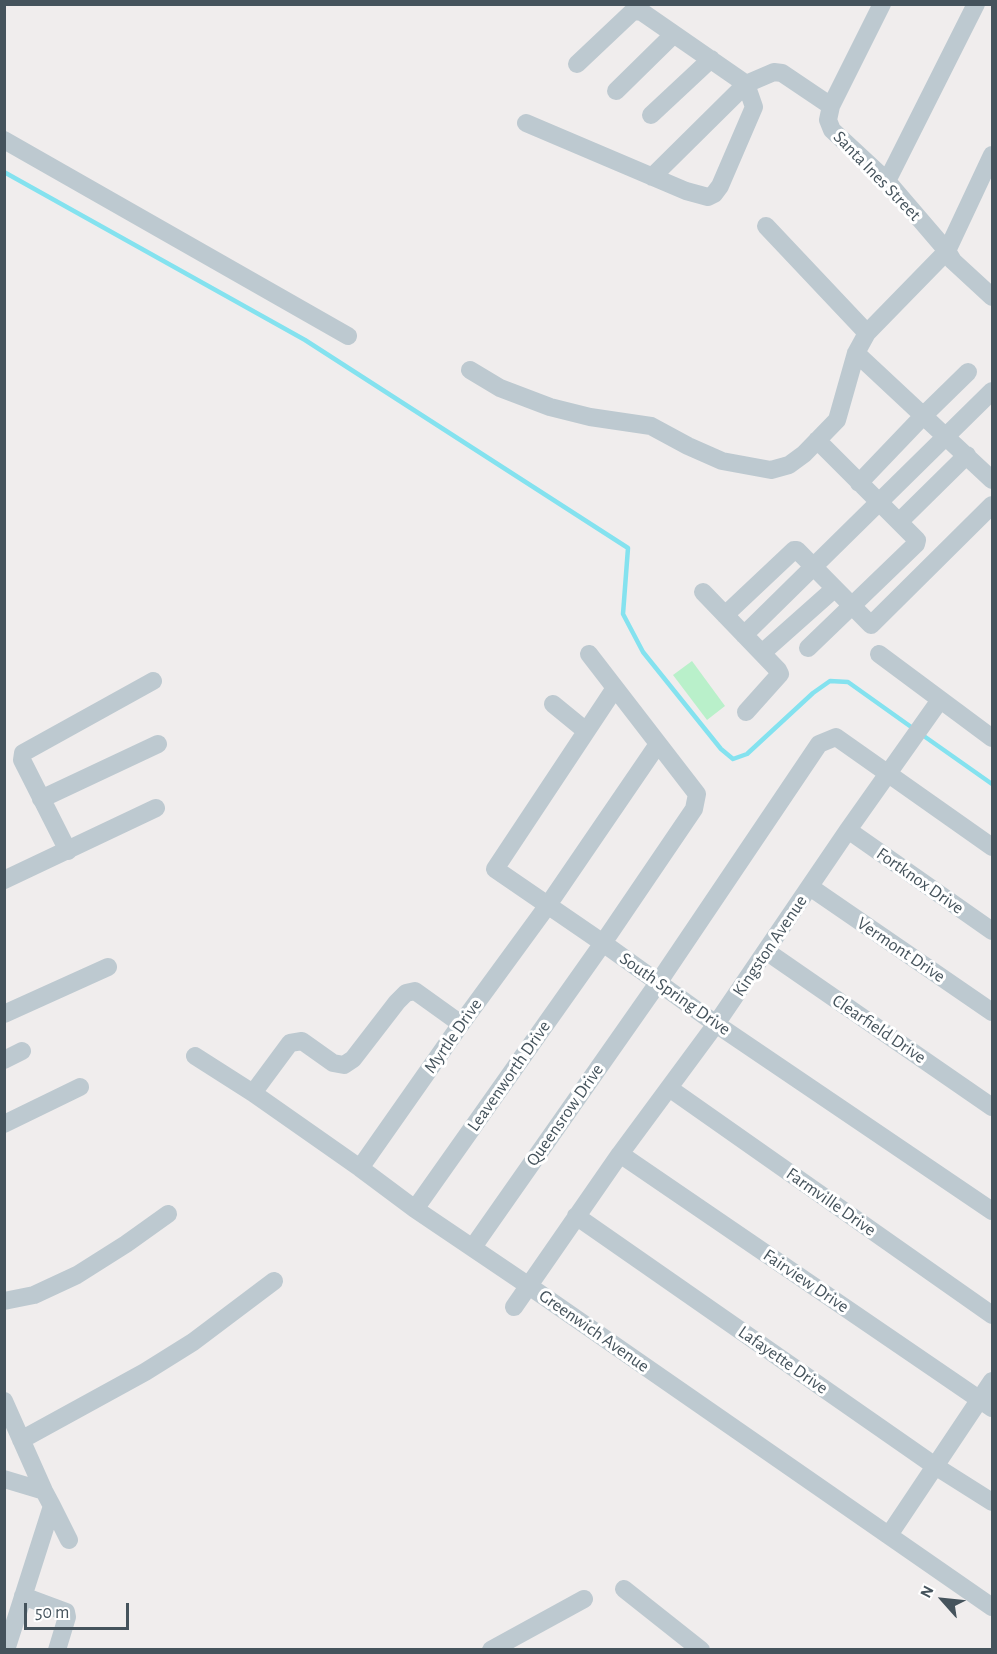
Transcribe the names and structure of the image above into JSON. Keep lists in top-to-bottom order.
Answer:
{
  "streets": {
    "street": [
      "Santa Ines Street",
      "Fortknox Drive",
      "Kingston Avenue",
      "Vermont Drive",
      "South Spring Drive",
      "Clearfield Drive",
      "Myrtle Drive",
      "Leavenworth Drive",
      "Queensrow Drive",
      "Farmville Drive",
      "Fairview Drive",
      "Greenwich Avenue",
      "Lafayette Drive"
    ]
  },
  "crossings": [
    ["Fortknox Drive", "Kingston Avenue"],
    ["Kingston Avenue", "Vermont Drive"],
    ["Kingston Avenue", "South Spring Drive"],
    ["Kingston Avenue", "Clearfield Drive"],
    ["Kingston Avenue", "Queensrow Drive"],
    ["Kingston Avenue", "Farmville Drive"],
    ["Kingston Avenue", "Fairview Drive"],
    ["Kingston Avenue", "Greenwich Avenue"],
    ["Kingston Avenue", "Lafayette Drive"],
    ["South Spring Drive", "Myrtle Drive"],
    ["South Spring Drive", "Leavenworth Drive"],
    ["South Spring Drive", "Queensrow Drive"],
    ["Myrtle Drive", "Leavenworth Drive"],
    ["Myrtle Drive", "Greenwich Avenue"],
    ["Leavenworth Drive", "Greenwich Avenue"],
    ["Queensrow Drive", "Greenwich Avenue"]
  ],
  "scale_bar": "50 m",
  "north": "top left"
}
